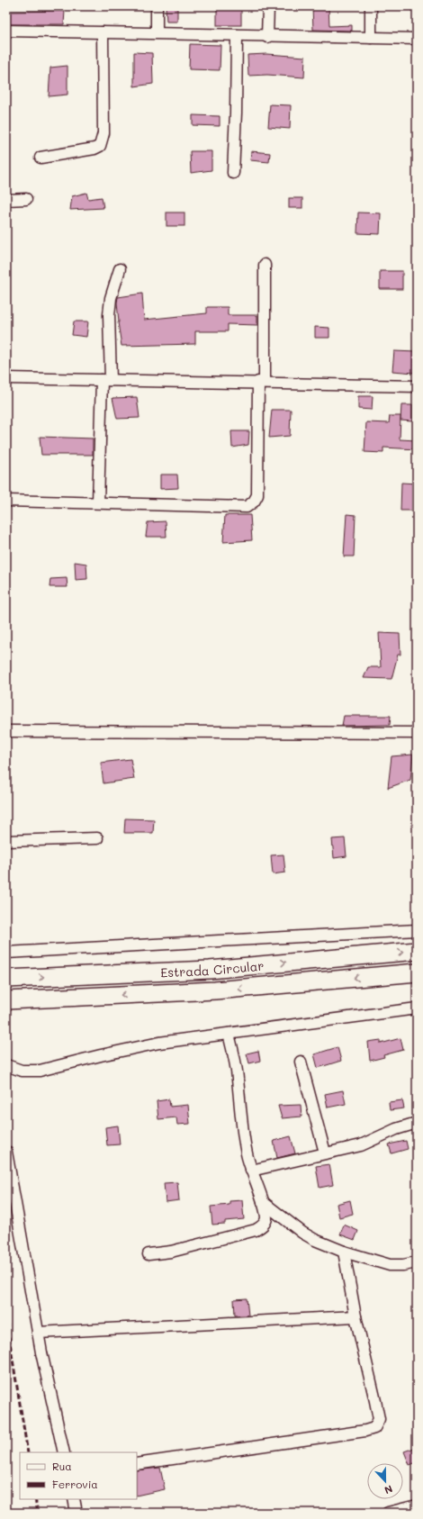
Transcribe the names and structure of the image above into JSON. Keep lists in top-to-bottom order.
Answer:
{
  "streets": {
    "main road": ["Estrada Circular"]
  },
  "legend": ["Rua", "Ferrovia"],
  "north": "bottom"
}
